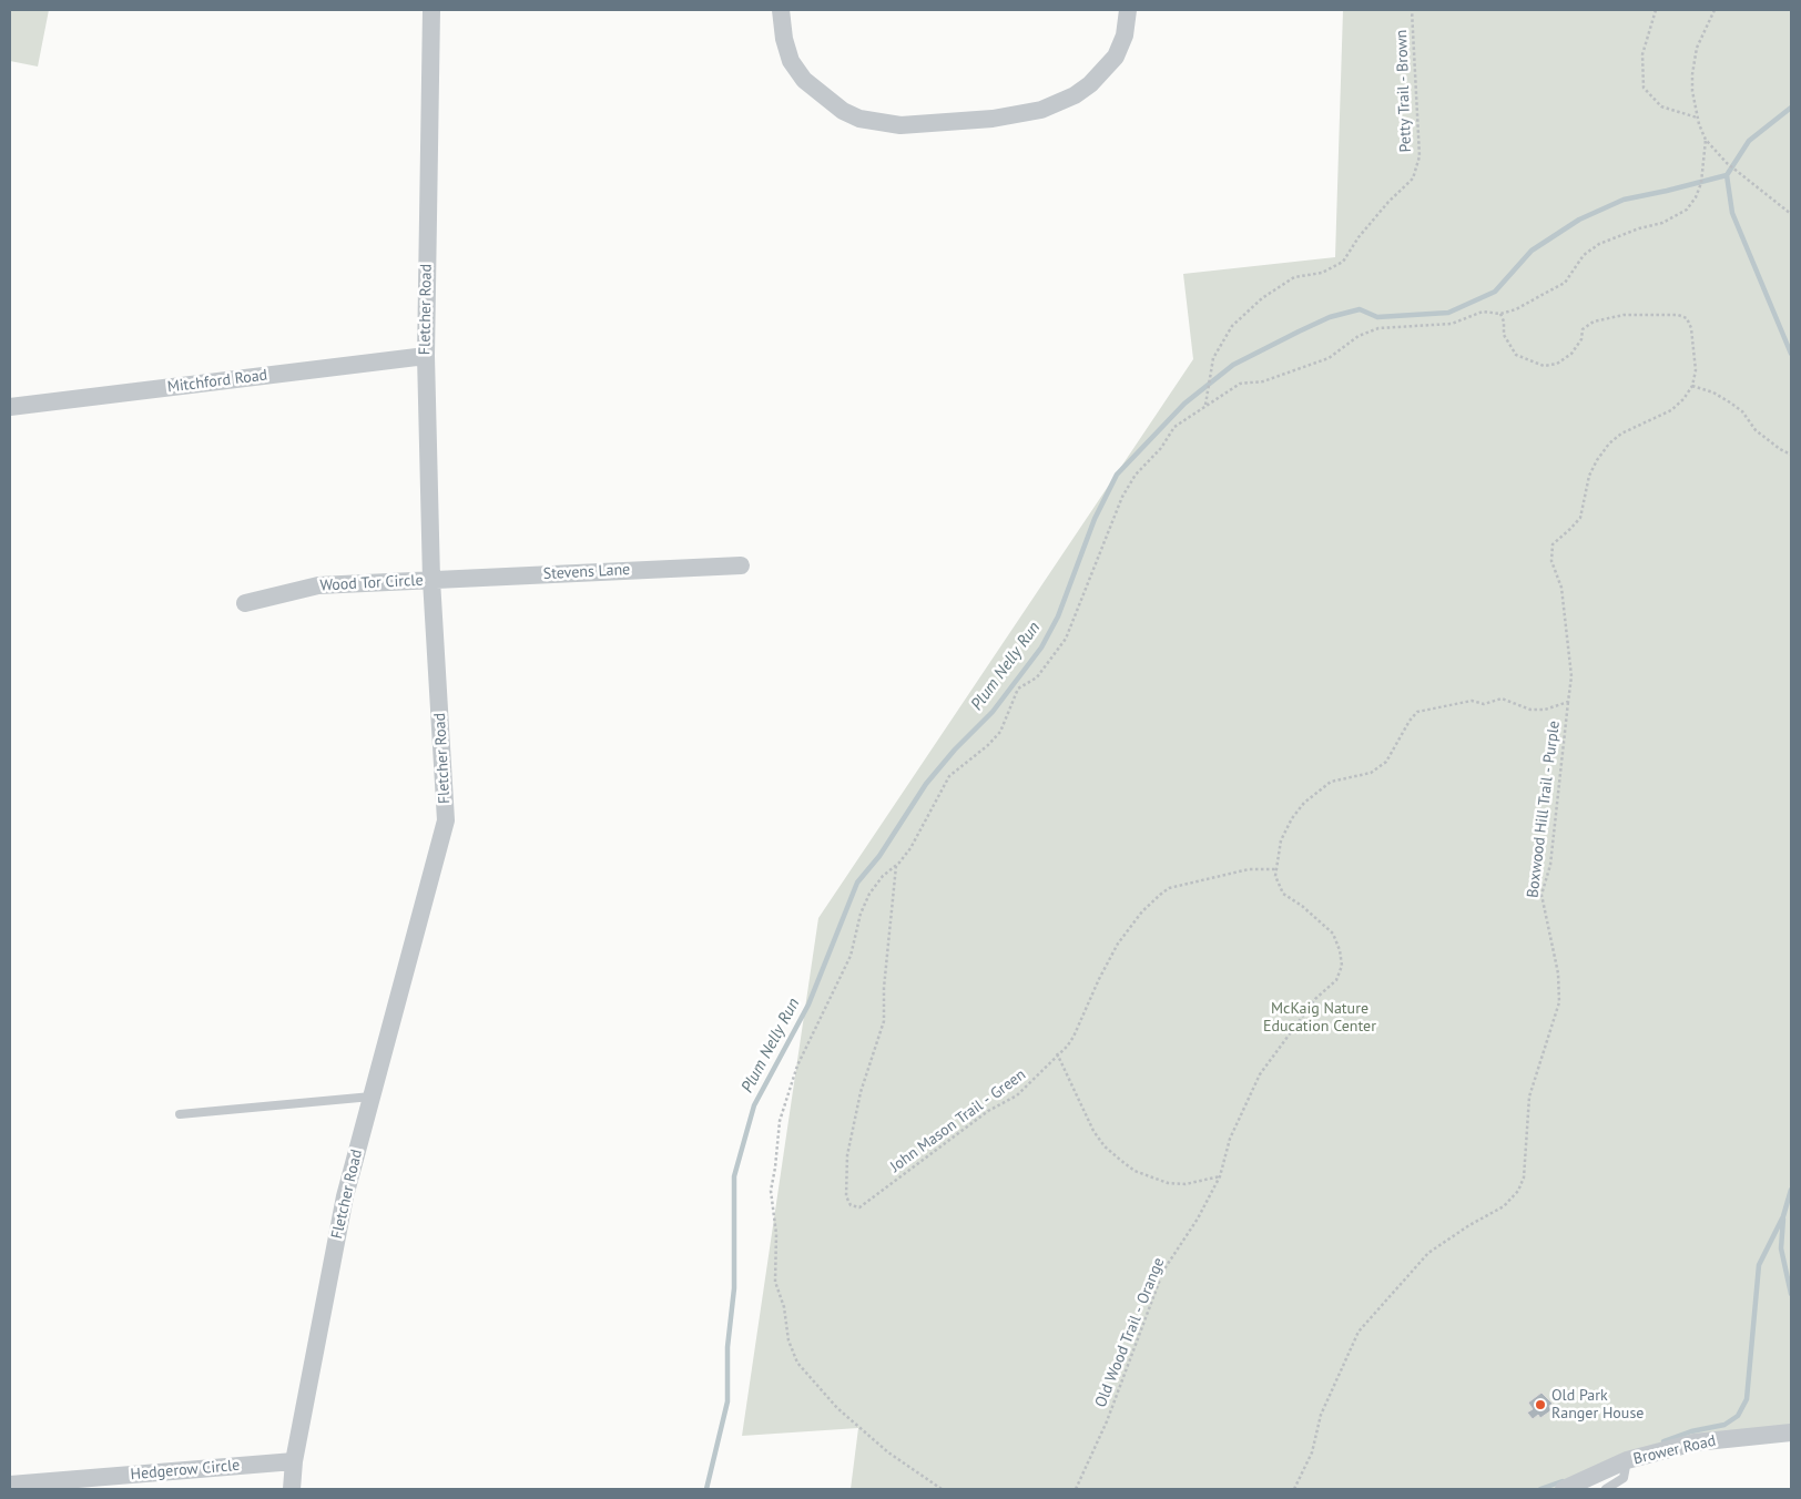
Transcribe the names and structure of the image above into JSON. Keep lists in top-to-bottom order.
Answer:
{
  "streets": {
    "street": [
      "Fletcher Road",
      "Mitchford Road",
      "Stevens Lane",
      "Wood Tor Circle",
      "Brower Road",
      "Hedgerow Circle"
    ],
    "path": [
      "Petty Trail - Brown",
      "Boxwood Hill Trail - Purple",
      "John Mason Trail - Green",
      "Old Wood Trail - Orange"
    ]
  },
  "crossings": [
    ["Fletcher Road", "Mitchford Road"],
    ["Fletcher Road", "Stevens Lane"],
    ["Fletcher Road", "Wood Tor Circle"],
    ["Fletcher Road", "Hedgerow Circle"],
    ["Stevens Lane", "Wood Tor Circle"],
    ["John Mason Trail - Green", "Old Wood Trail - Orange"]
  ],
  "water": ["Plum Nelly Run"],
  "parks": ["McKaig Nature Education Center"],
  "places": ["Old Park Ranger House"]
}
